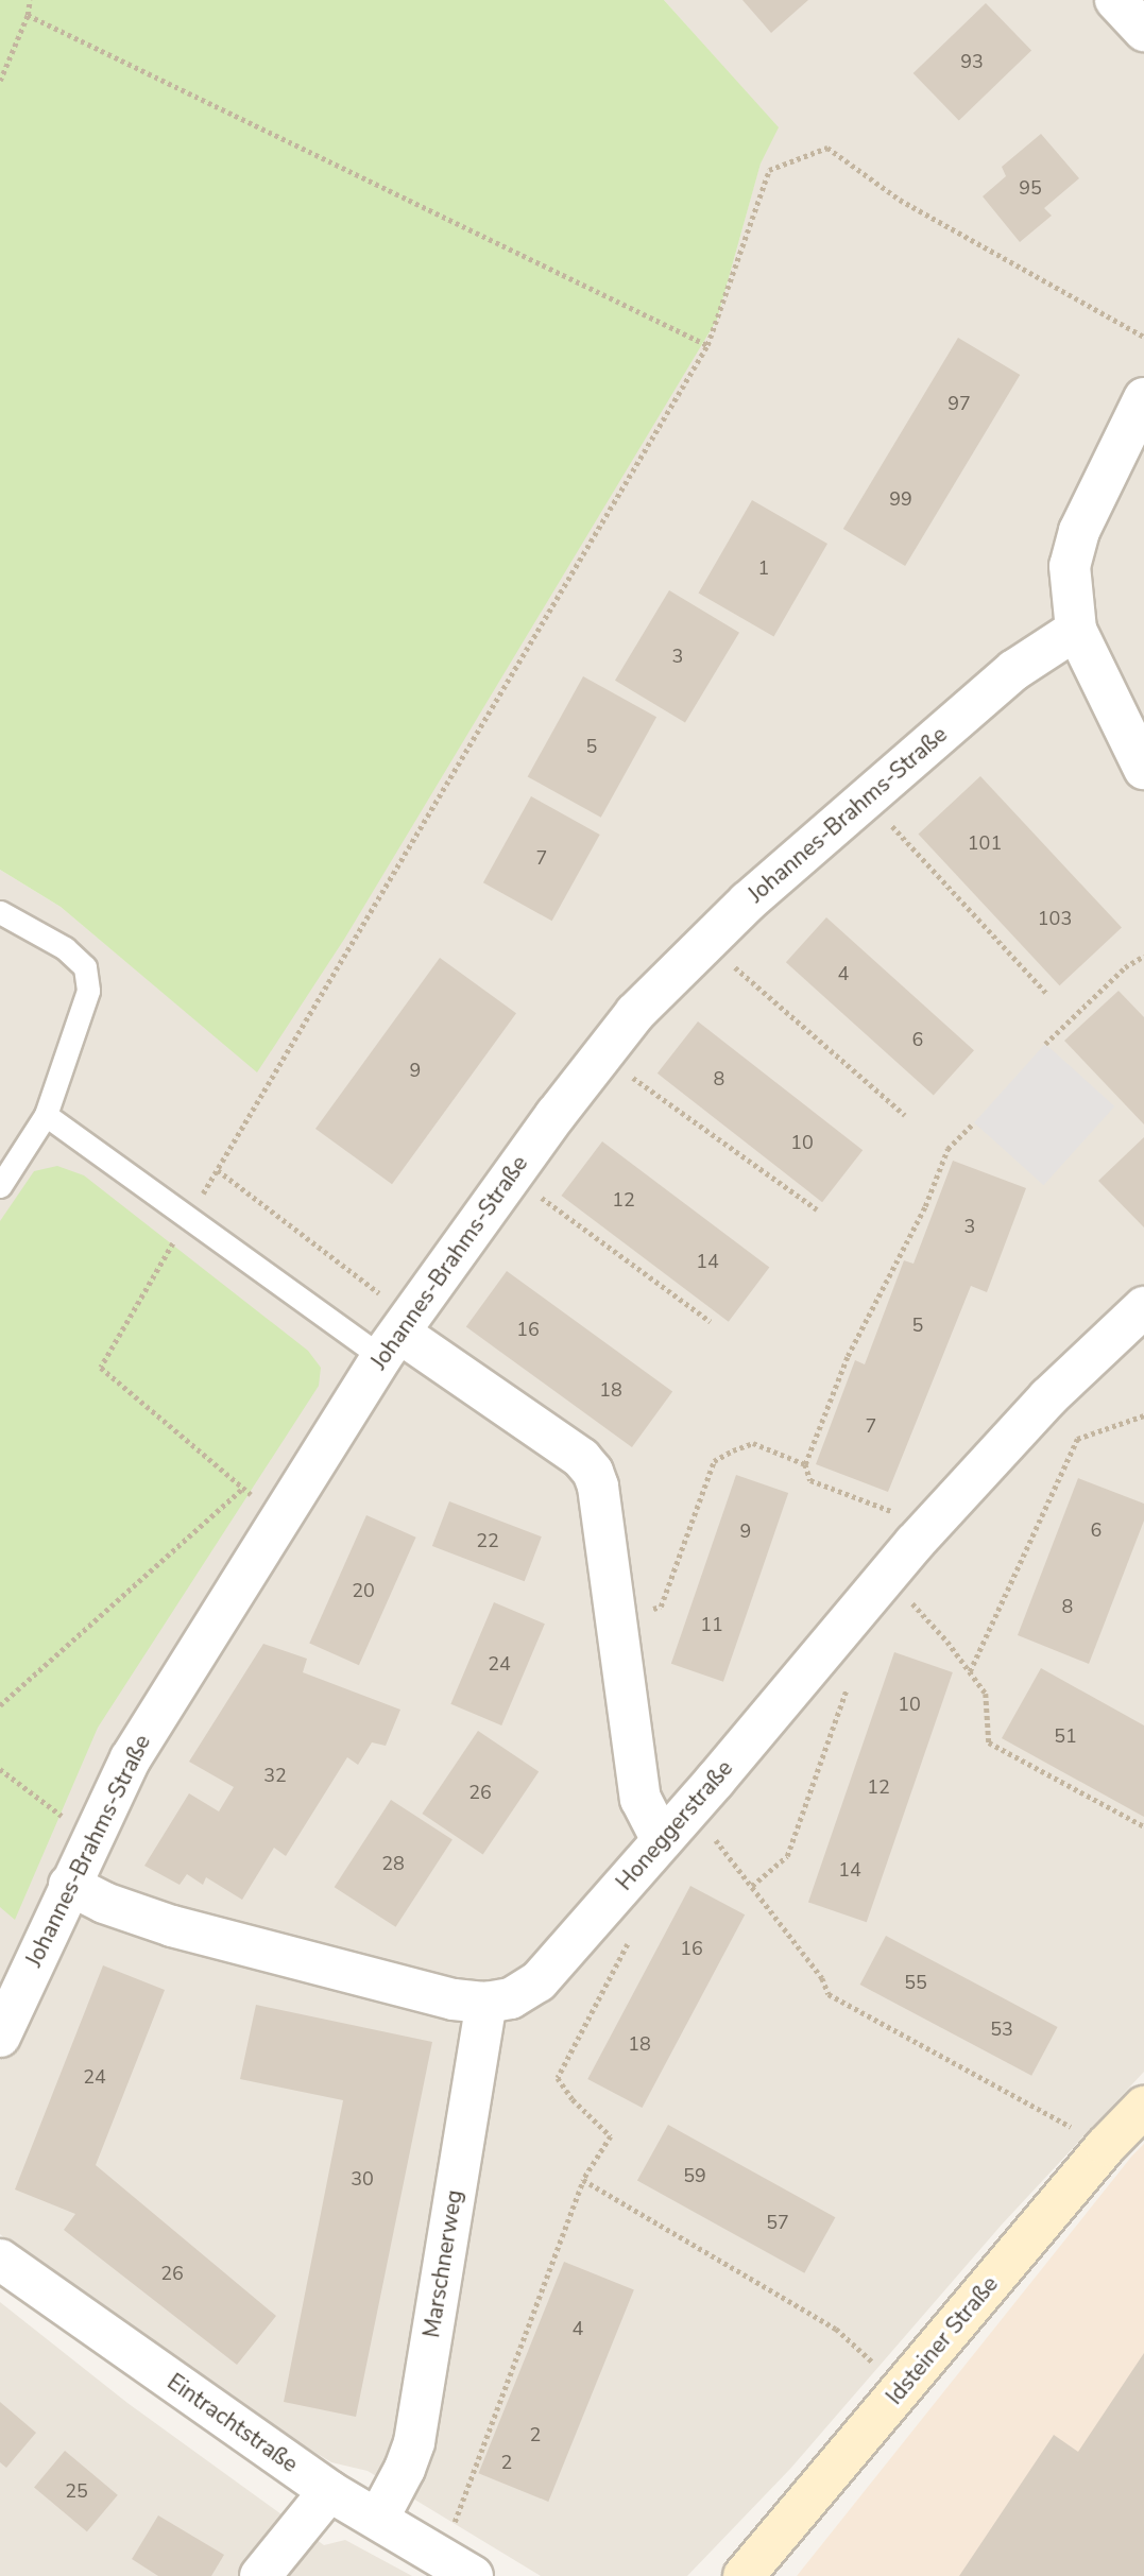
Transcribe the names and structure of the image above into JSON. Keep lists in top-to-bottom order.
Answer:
{
  "streets": {
    "street": [
      "Johannes-Brahms-Straße",
      "Honeggerstraße",
      "Marschnerweg",
      "Idsteiner Straße",
      "Eintrachtstraße"
    ]
  },
  "crossings": [
    ["Johannes-Brahms-Straße", "Honeggerstraße"],
    ["Honeggerstraße", "Marschnerweg"],
    ["Marschnerweg", "Eintrachtstraße"]
  ],
  "house_numbers": [
    "93",
    "95",
    "97",
    "99",
    "1",
    "3",
    "5",
    "101",
    "7",
    "103",
    "4",
    "6",
    "9",
    "8",
    "10",
    "12",
    "3",
    "14",
    "5",
    "16",
    "18",
    "7",
    "6",
    "9",
    "22",
    "20",
    "8",
    "11",
    "24",
    "10",
    "51",
    "32",
    "12",
    "26",
    "28",
    "14",
    "16",
    "55",
    "53",
    "18",
    "24",
    "59",
    "30",
    "57",
    "26",
    "4",
    "2",
    "2",
    "25"
  ]
}
